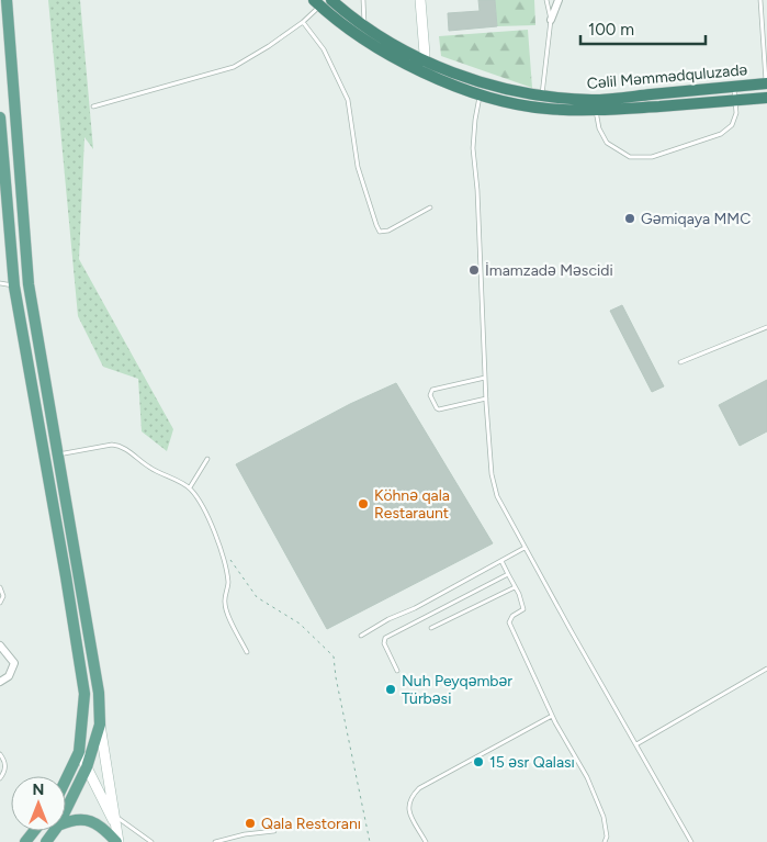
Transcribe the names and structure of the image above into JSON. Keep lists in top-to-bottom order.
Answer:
{
  "streets": {
    "highway": ["Cəlil Məmmədquluzadə"]
  },
  "places": [
    "Gəmiqaya MMC",
    "İmamzadə Məscidi",
    "Köhnə qala Restaraunt",
    "Nuh Peyqəmbər Türbəsi",
    "15 əsr Qalası",
    "Qala Restoranı"
  ],
  "scale_bar": "100 m",
  "north": "top"
}
